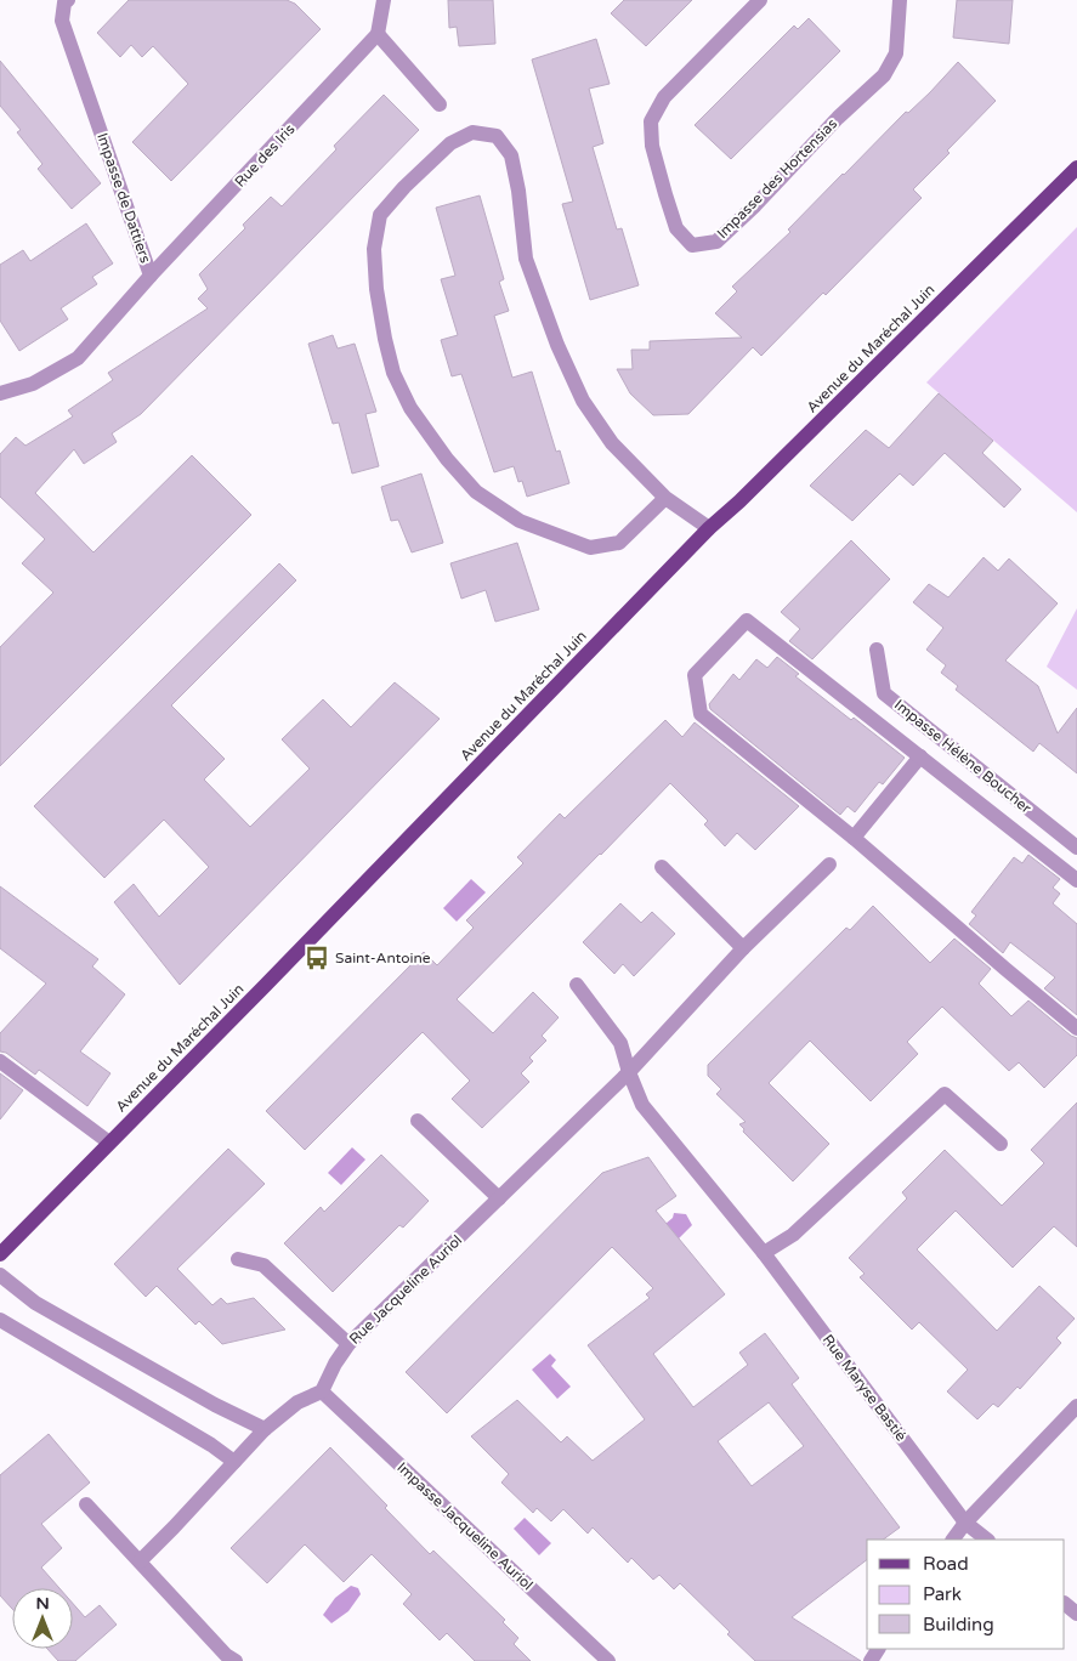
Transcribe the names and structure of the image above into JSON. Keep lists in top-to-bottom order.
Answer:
{
  "streets": {
    "main road": ["Avenue du Maréchal Juin"],
    "street": [
      "Rue des Iris",
      "Impasse des Hortensias",
      "Impasse de Dattiers",
      "Impasse Hélène Boucher",
      "Rue Jacqueline Auriol",
      "Rue Maryse Bastié",
      "Impasse Jacqueline Auriol"
    ]
  },
  "crossings": [
    ["Rue des Iris", "Impasse de Dattiers"],
    ["Rue Jacqueline Auriol", "Rue Maryse Bastié"],
    ["Rue Jacqueline Auriol", "Impasse Jacqueline Auriol"]
  ],
  "places": {
    "bus stop": ["Saint-Antoine"]
  },
  "legend": ["Road", "Park", "Building"],
  "north": "top"
}
